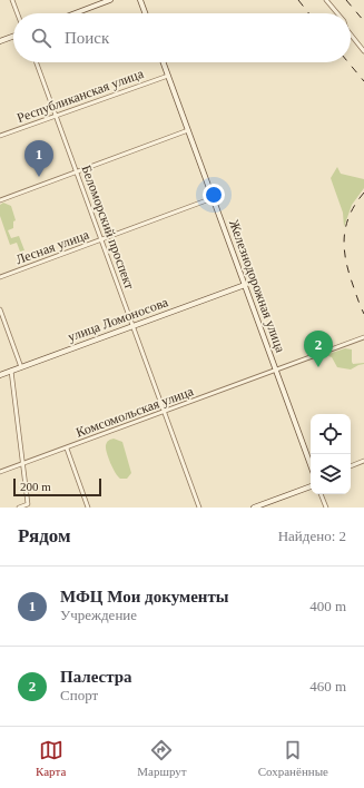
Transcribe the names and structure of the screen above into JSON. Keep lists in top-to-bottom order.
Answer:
{
  "streets": {
    "main road": ["Железнодорожная улица", "улица Ломоносова"],
    "street": [
      "Республиканская улица",
      "Беломорский проспект",
      "Лесная улица",
      "Комсомольская улица"
    ]
  },
  "crossings": [
    ["Республиканская улица", "Беломорский проспект"],
    ["Республиканская улица", "Железнодорожная улица"],
    ["Беломорский проспект", "Лесная улица"],
    ["Беломорский проспект", "улица Ломоносова"],
    ["Беломорский проспект", "Комсомольская улица"],
    ["Лесная улица", "Железнодорожная улица"],
    ["Железнодорожная улица", "улица Ломоносова"],
    ["Железнодорожная улица", "Комсомольская улица"]
  ],
  "scale_bar": "200 m",
  "page": {
    "search": "Поиск",
    "pins": ["1", "2"],
    "scale": "200 m",
    "heading": ["Рядом", "Найдено: 2"],
    "list": [
      {
        "mark": "1",
        "name": "МФЦ Мои документы",
        "note": "Учреждение",
        "value": "400 m"
      },
      {
        "mark": "2",
        "name": "Палестра",
        "note": "Спорт",
        "value": "460 m"
      }
    ],
    "nav": ["Карта", "Маршрут", "Сохранённые"]
  }
}
